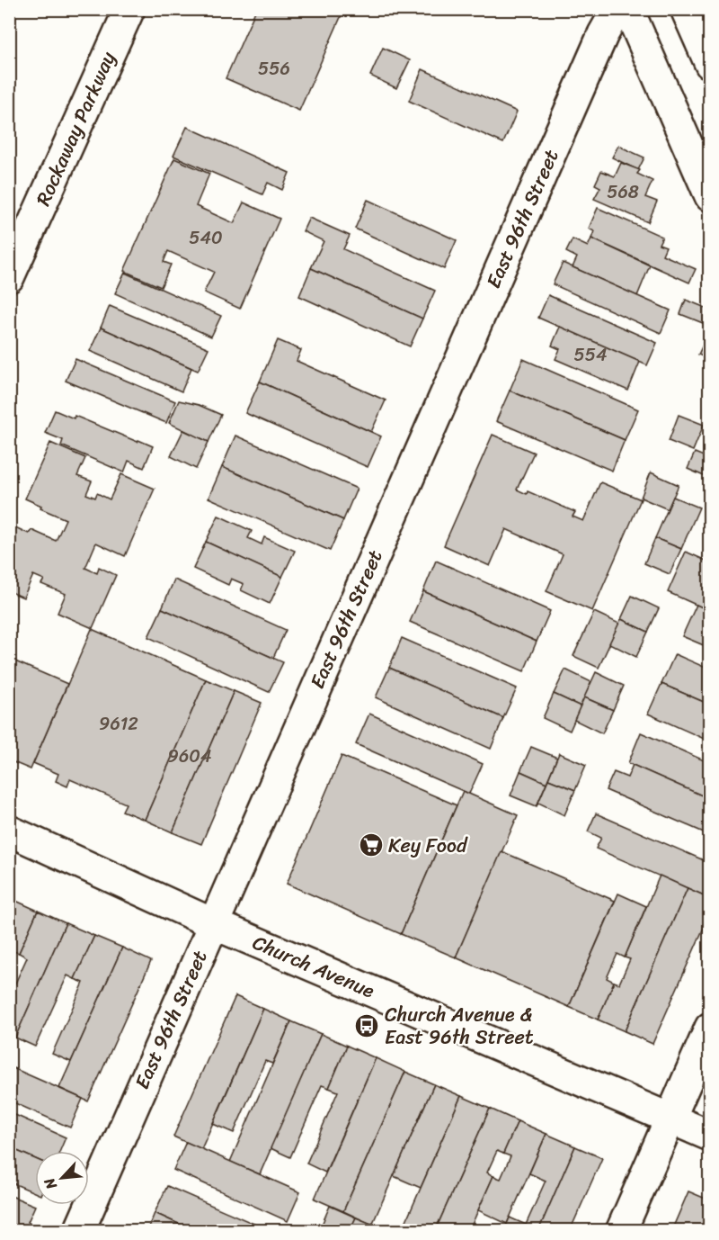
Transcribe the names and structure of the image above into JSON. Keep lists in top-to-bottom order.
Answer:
{
  "streets": {
    "main road": ["Rockaway Parkway", "East 96th Street", "Church Avenue"]
  },
  "crossings": [
    ["East 96th Street", "Church Avenue"]
  ],
  "places": {
    "supermarket": ["Key Food"],
    "bus stop": ["Church Avenue & East 96th Street"]
  },
  "house_numbers": [
    "556",
    "568",
    "540",
    "554",
    "9612",
    "9604"
  ],
  "north": "bottom left"
}
